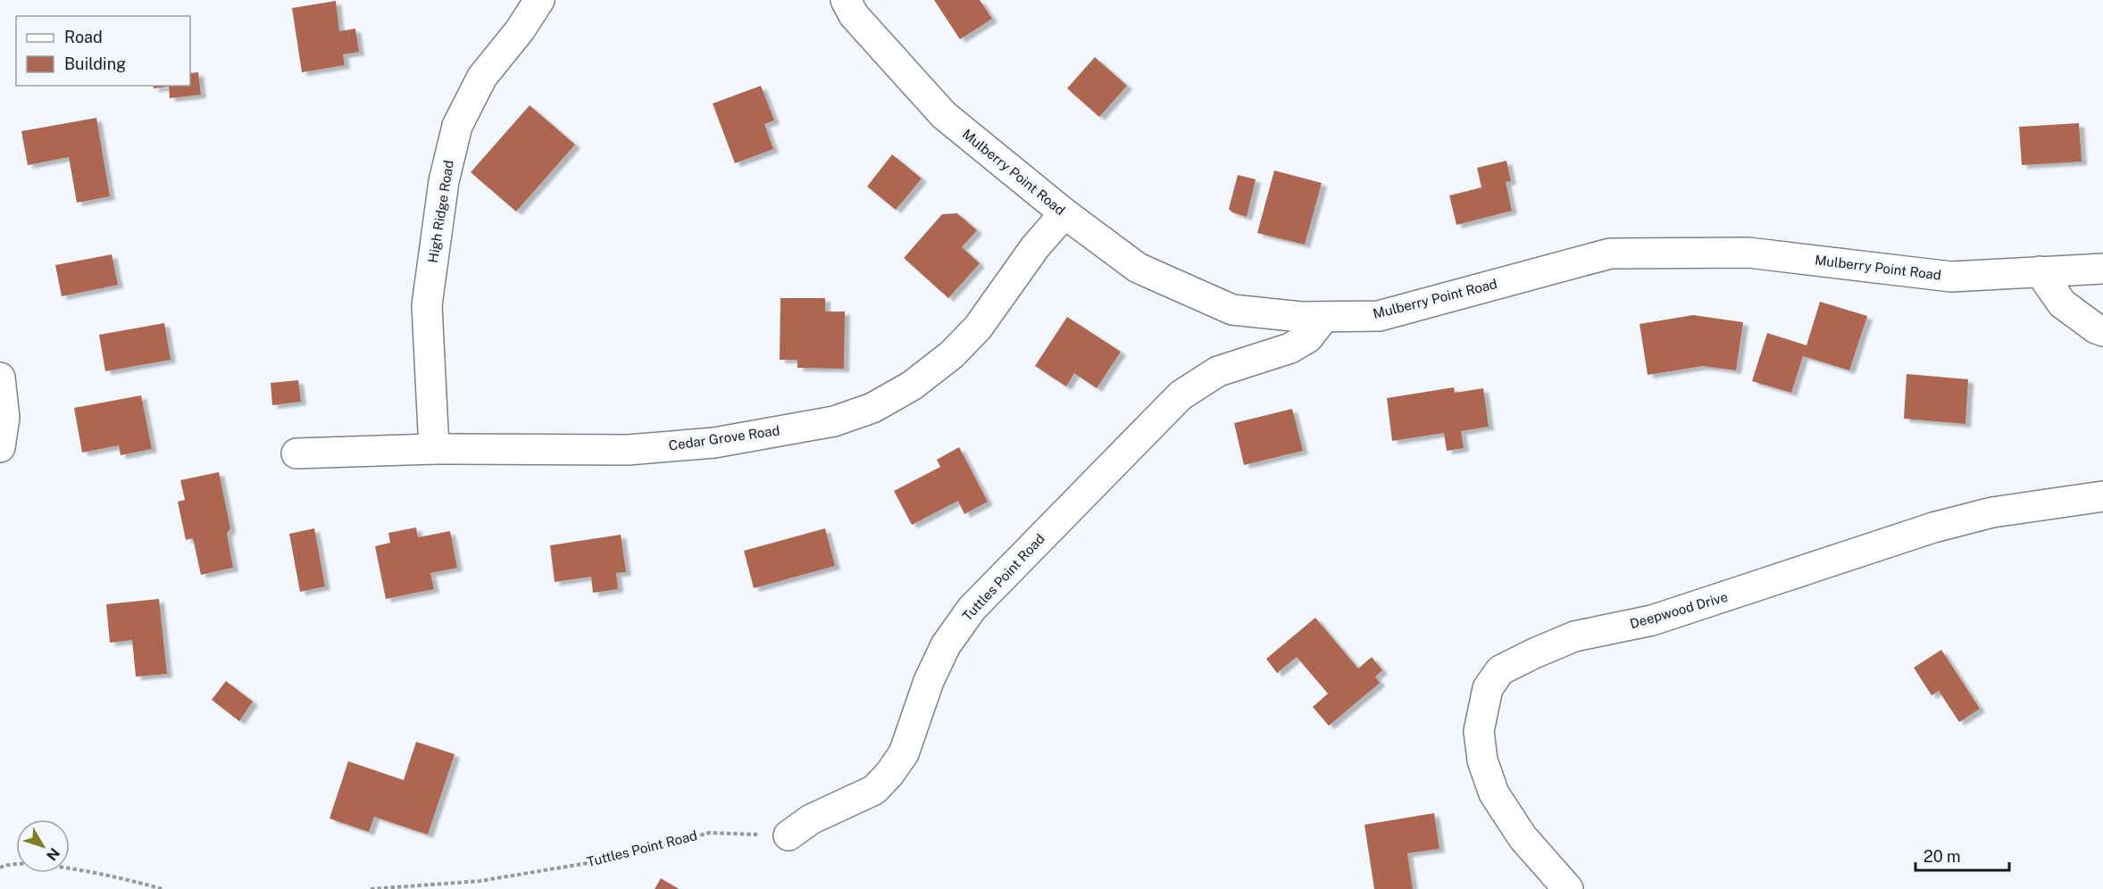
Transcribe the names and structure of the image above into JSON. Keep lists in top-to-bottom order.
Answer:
{
  "streets": {
    "street": [
      "Mulberry Point Road",
      "High Ridge Road",
      "Cedar Grove Road",
      "Tuttles Point Road",
      "Deepwood Drive"
    ]
  },
  "crossings": [
    ["Mulberry Point Road", "Cedar Grove Road"],
    ["Mulberry Point Road", "Tuttles Point Road"],
    ["High Ridge Road", "Cedar Grove Road"]
  ],
  "legend": ["Road", "Building"],
  "scale_bar": "20 m",
  "north": "bottom right"
}
